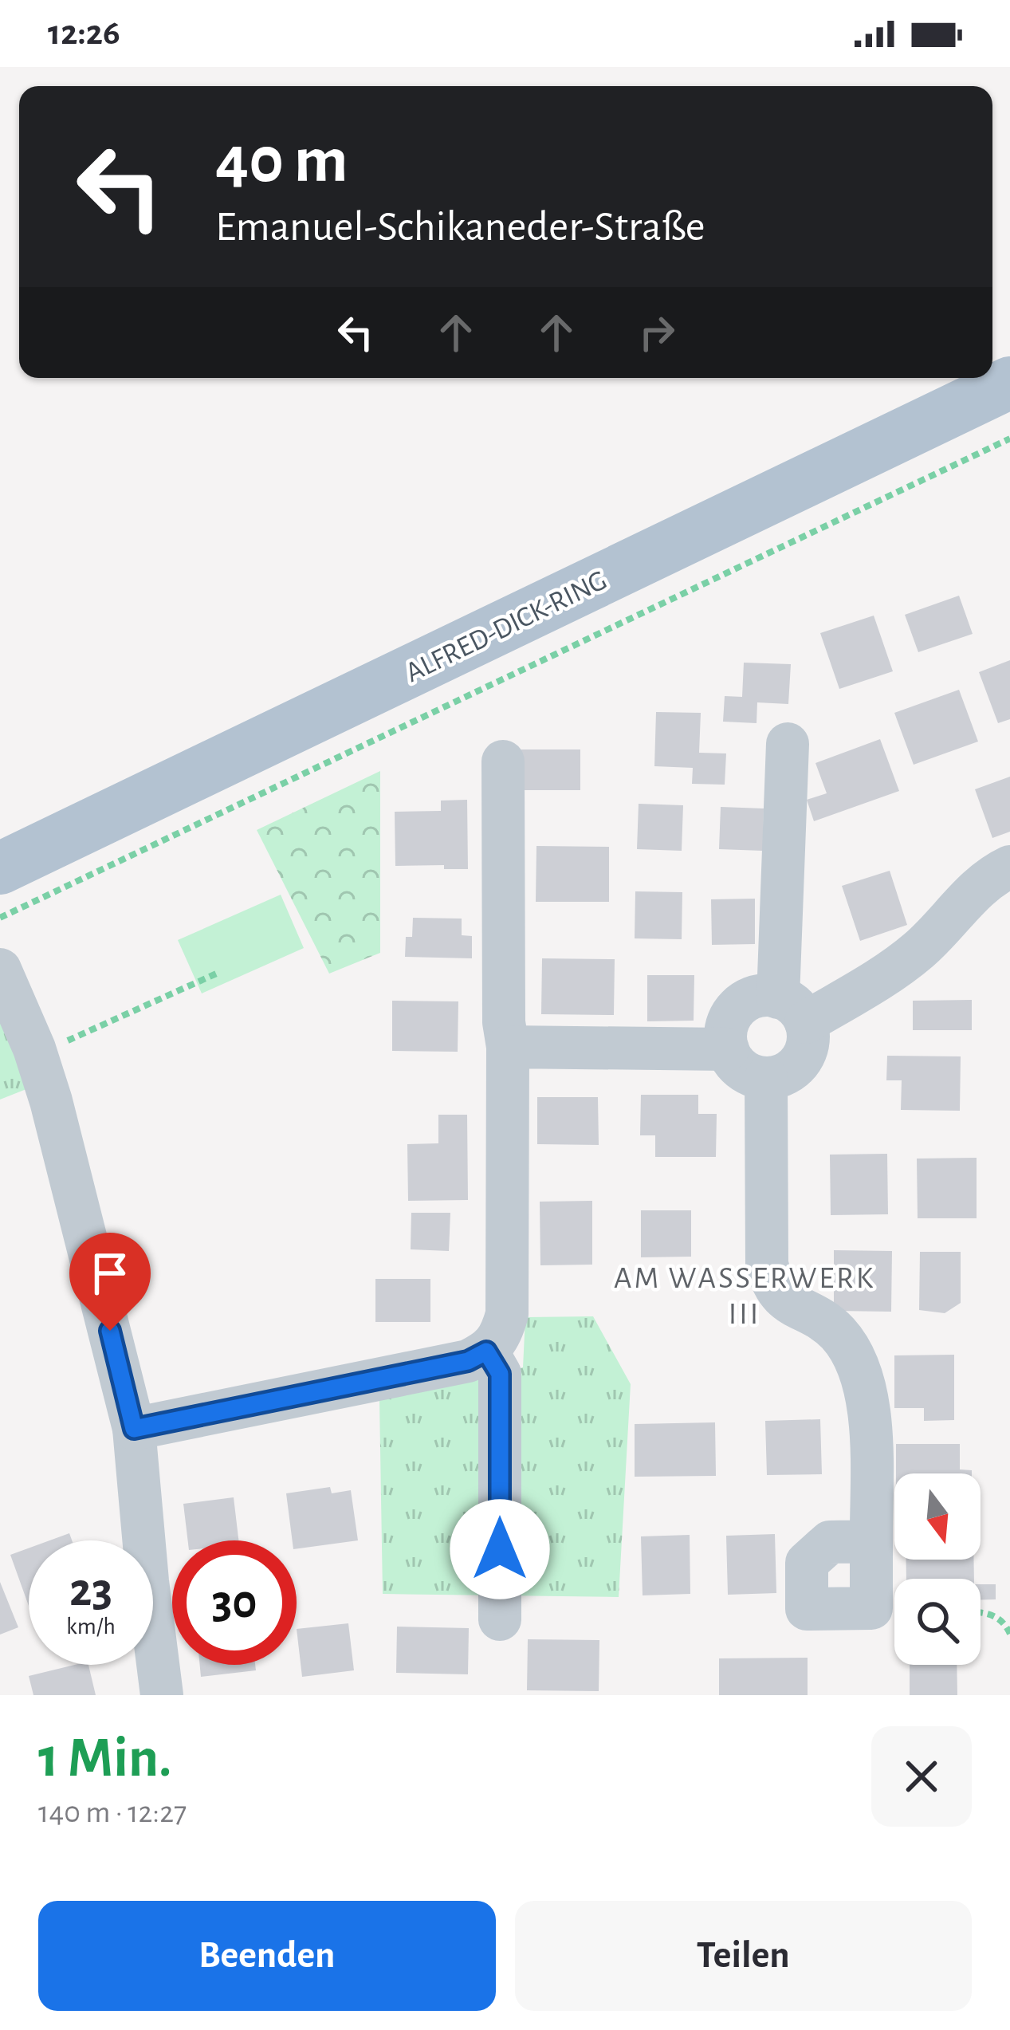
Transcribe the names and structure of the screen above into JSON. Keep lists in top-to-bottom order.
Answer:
{
  "streets": {
    "main road": ["ALFRED-DICK-RING"]
  },
  "districts": ["AM WASSERWERK III"],
  "north": "bottom",
  "page": {
    "status": "12:26",
    "turn": ["40 m", "Emanuel-Schikaneder-Straße"],
    "speed": "23 km/h",
    "limit": "30",
    "heading": ["1 Min.", "140 m · 12:27"],
    "buttons": ["Beenden", "Teilen"]
  }
}
